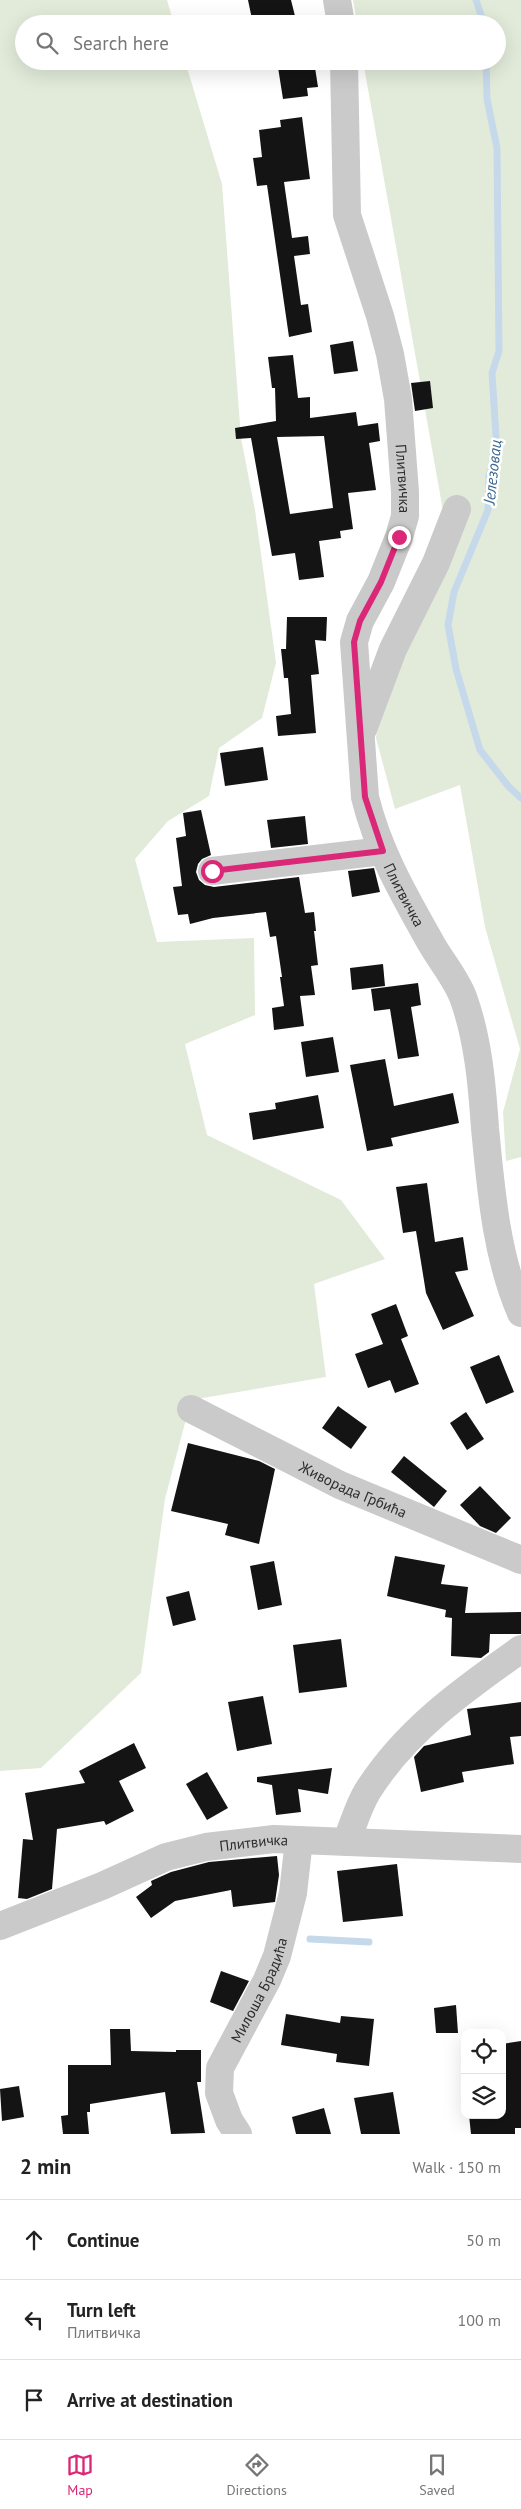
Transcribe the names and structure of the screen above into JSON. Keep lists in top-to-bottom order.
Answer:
{
  "streets": {
    "street": ["Плитвичка", "Живорада Грбића", "Милоша Брадића"]
  },
  "crossings": [
    ["Плитвичка", "Милоша Брадића"]
  ],
  "water": ["Јелезовац"],
  "page": {
    "search": "Search here",
    "heading": ["2 min", "Walk · 150 m"],
    "list": [
      ["Continue", "50 m"],
      ["Turn left", "Плитвичка", "100 m"],
      "Arrive at destination"
    ],
    "nav": ["Map", "Directions", "Saved"]
  }
}
